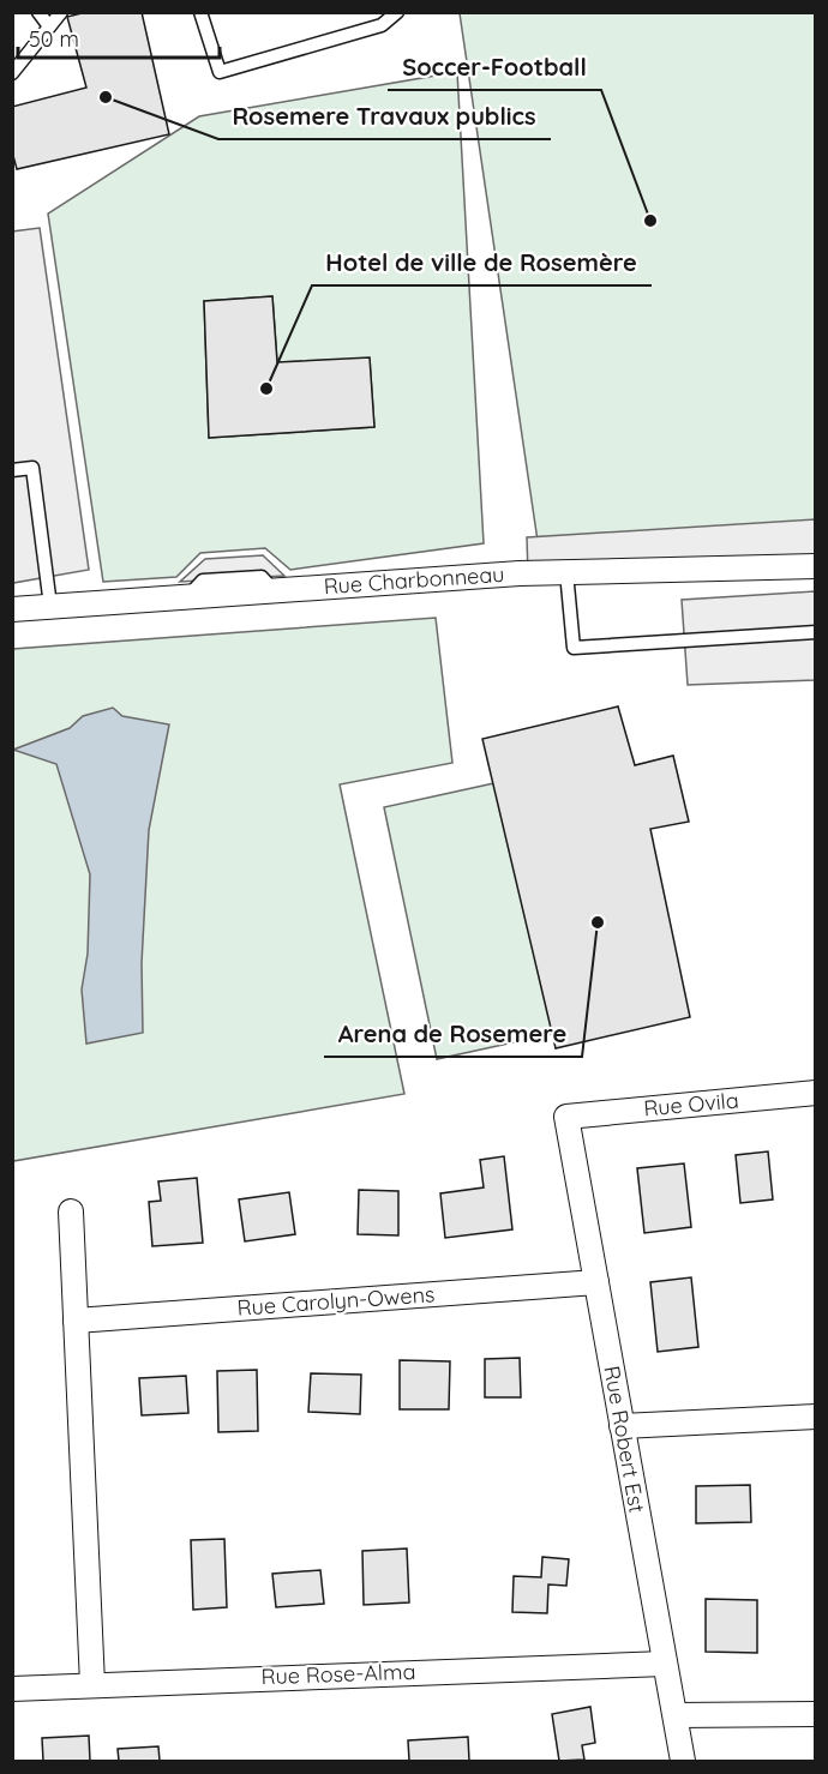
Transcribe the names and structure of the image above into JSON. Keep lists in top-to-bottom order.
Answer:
{
  "streets": {
    "street": [
      "Rue Charbonneau",
      "Rue Ovila",
      "Rue Carolyn-Owens",
      "Rue Robert Est",
      "Rue Rose-Alma"
    ]
  },
  "crossings": [
    ["Rue Ovila", "Rue Robert Est"],
    ["Rue Carolyn-Owens", "Rue Robert Est"],
    ["Rue Robert Est", "Rue Rose-Alma"]
  ],
  "places": [
    "Rosemere Travaux publics",
    "Soccer-Football",
    "Hotel de ville de Rosemère",
    "Arena de Rosemere"
  ],
  "scale_bar": "50 m"
}
